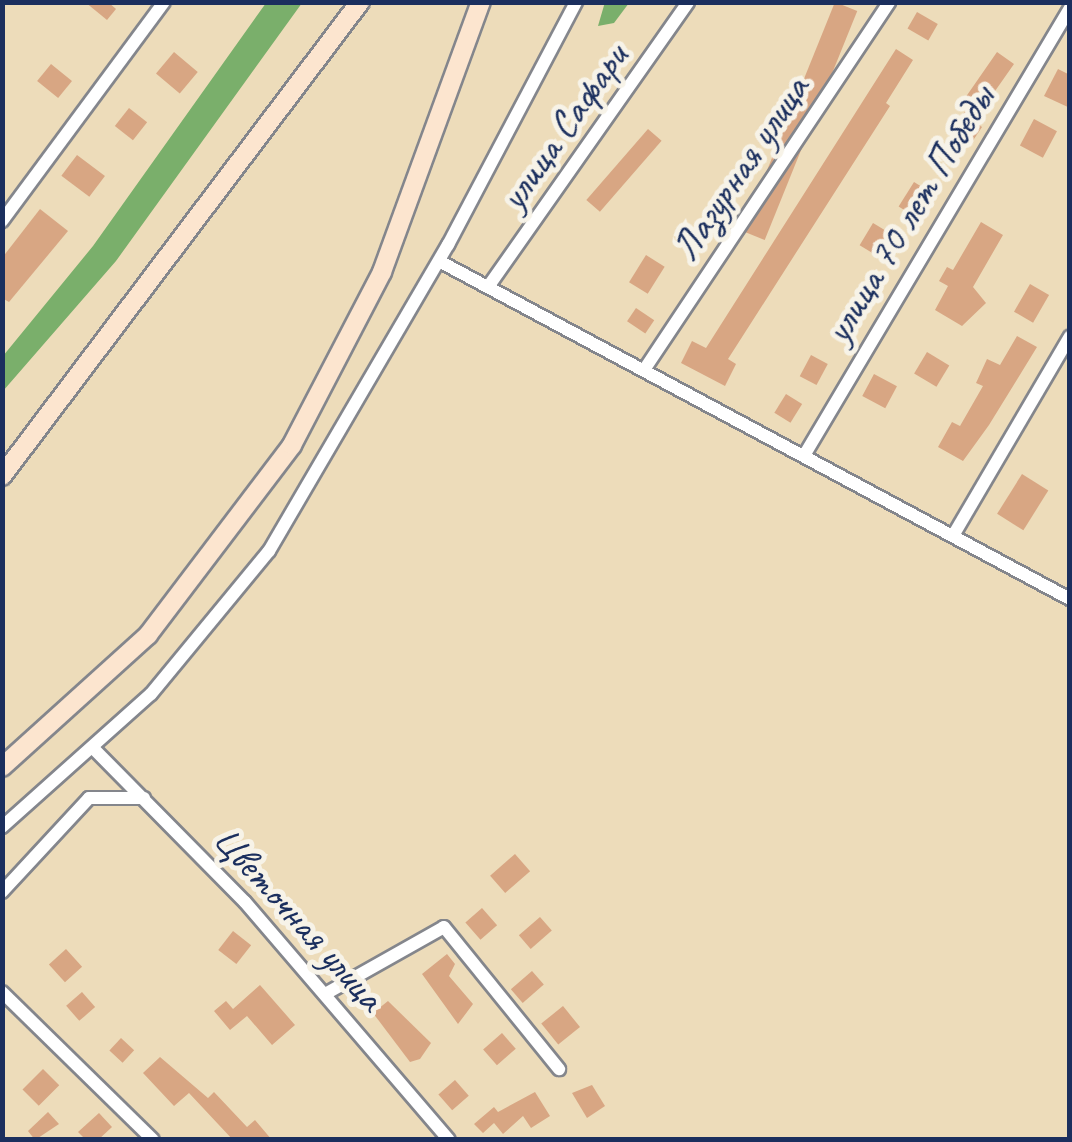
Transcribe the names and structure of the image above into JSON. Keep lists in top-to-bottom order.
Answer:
{
  "streets": {
    "street": [
      "улица Сафари",
      "Лазурная улица",
      "улица 70 лет Победы",
      "Цветочная улица"
    ]
  }
}
